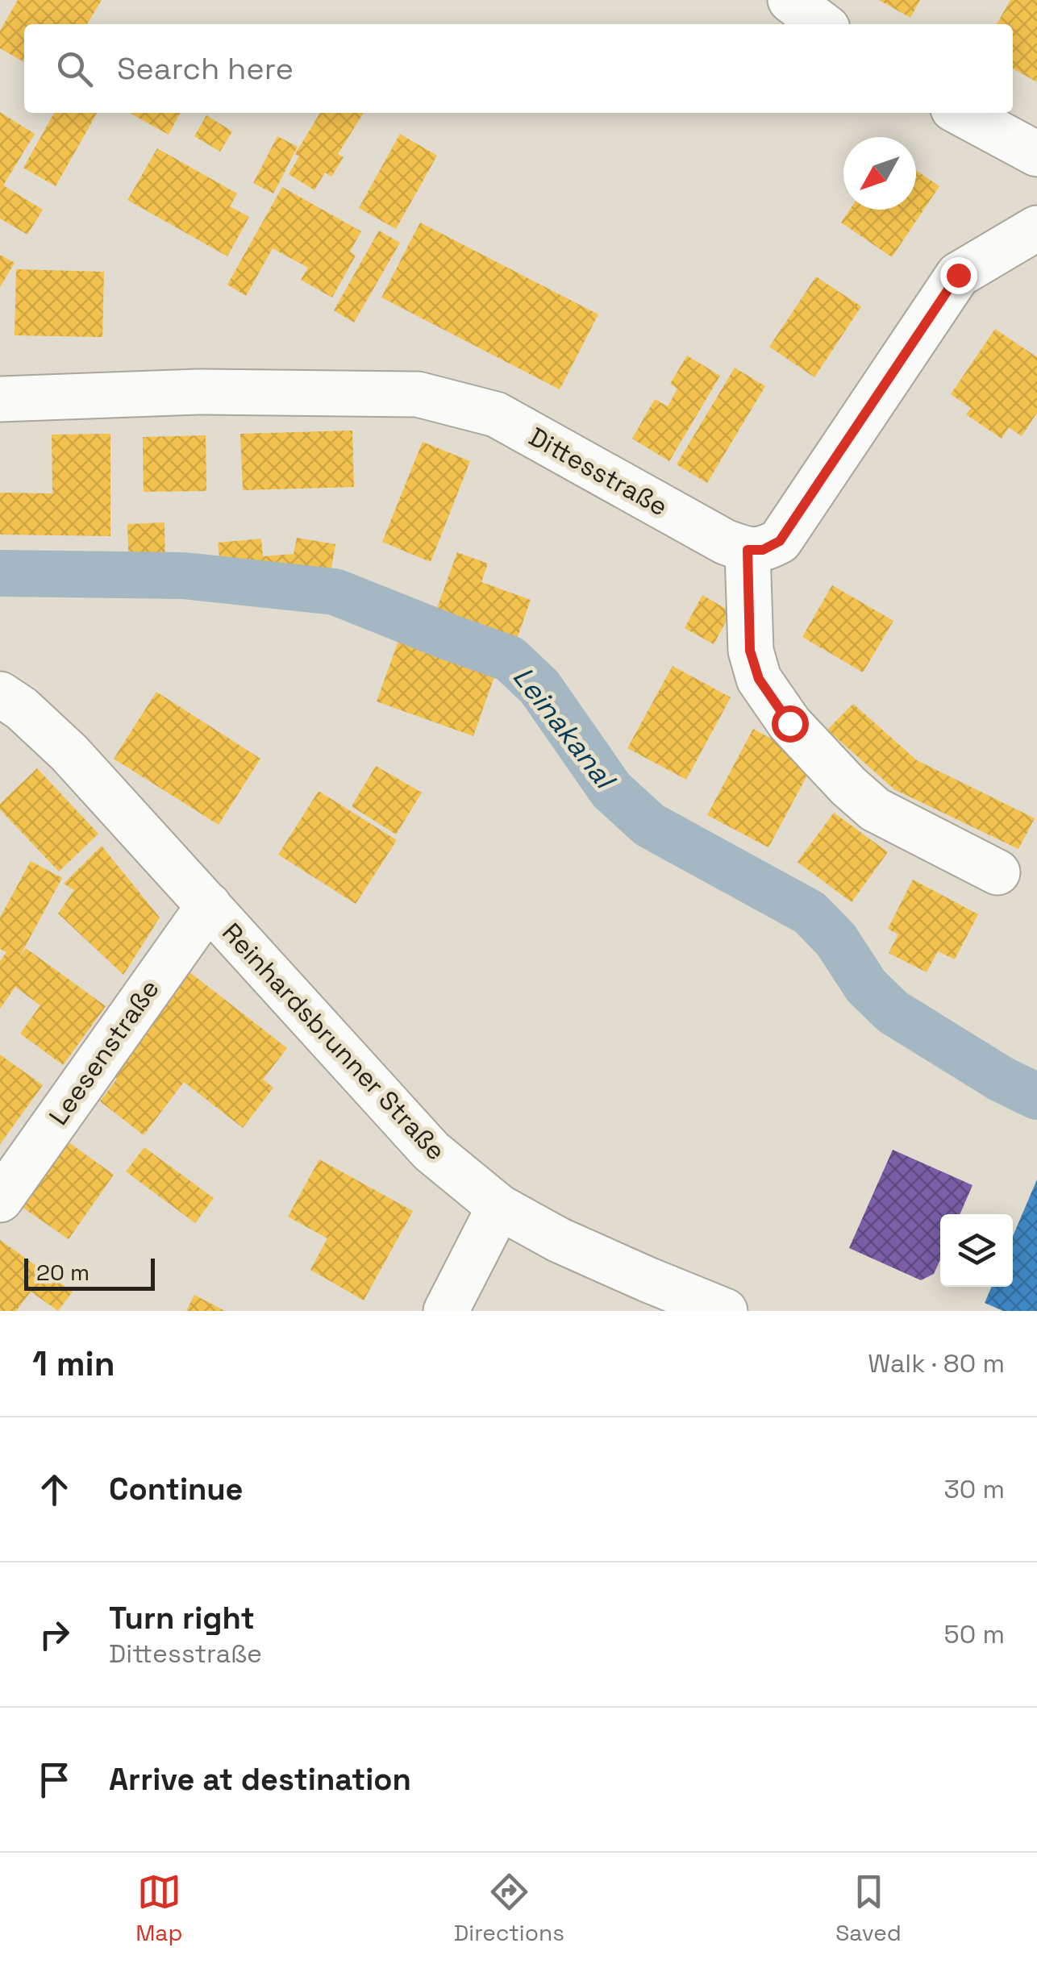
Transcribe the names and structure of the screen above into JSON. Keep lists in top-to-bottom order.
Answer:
{
  "streets": {
    "street": ["Dittesstraße", "Reinhardsbrunner Straße", "Leesenstraße"]
  },
  "crossings": [
    ["Reinhardsbrunner Straße", "Leesenstraße"]
  ],
  "water": ["Leinakanal"],
  "scale_bar": "20 m",
  "north": "bottom left",
  "page": {
    "search": "Search here",
    "scale": "20 m",
    "heading": ["1 min", "Walk · 80 m"],
    "list": [
      ["Continue", "30 m"],
      ["Turn right", "Dittesstraße", "50 m"],
      "Arrive at destination"
    ],
    "nav": ["Map", "Directions", "Saved"]
  }
}
